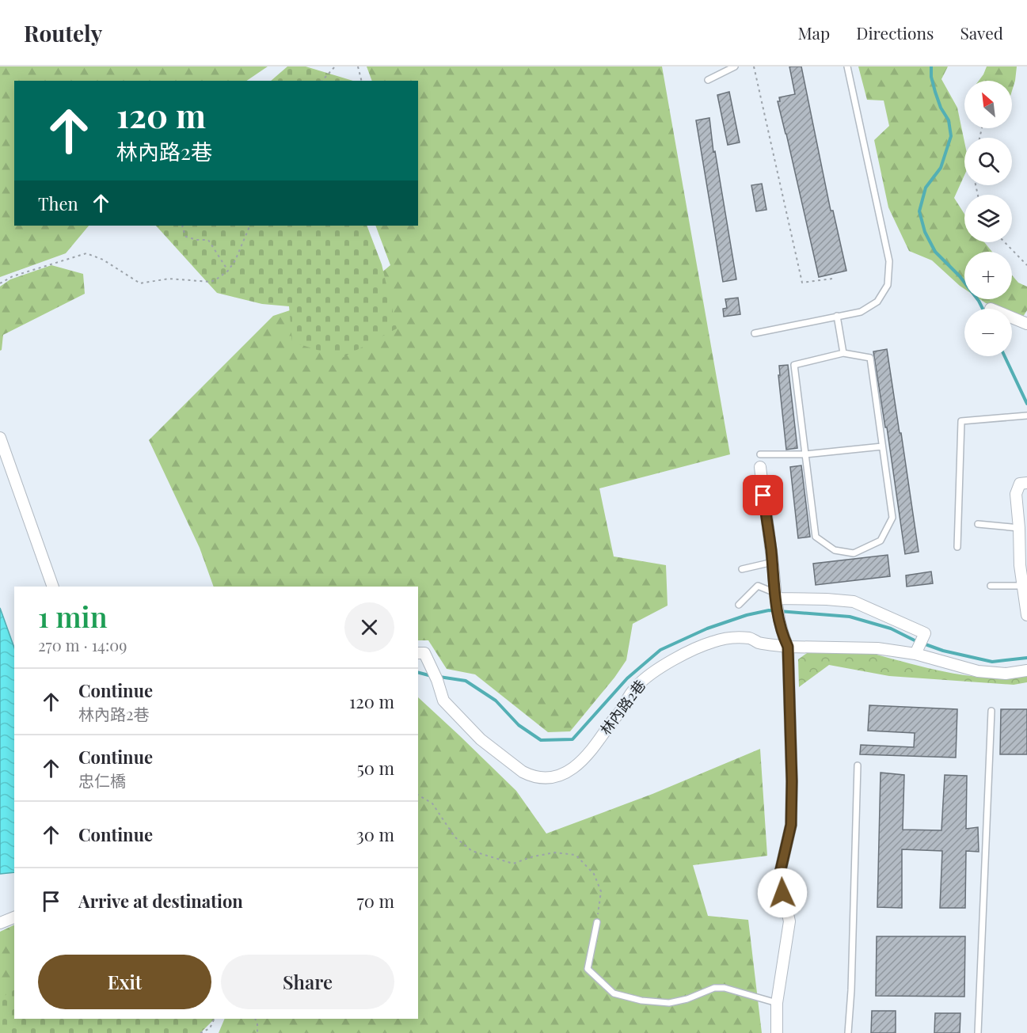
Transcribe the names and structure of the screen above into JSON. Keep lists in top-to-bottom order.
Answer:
{
  "streets": {
    "street": ["林內路2巷"]
  },
  "north": "top left",
  "page": {
    "header": "Routely",
    "nav": ["Map", "Directions", "Saved"],
    "map_buttons": ["+", "−"],
    "turn": ["120 m", "林內路2巷"],
    "then": "Then",
    "heading": ["1 min", "270 m · 14:09"],
    "list": [
      {
        "name": "Continue",
        "note": "林內路2巷",
        "value": "120 m"
      },
      {
        "name": "Continue",
        "note": "忠仁橋",
        "value": "50 m"
      },
      {
        "name": "Continue",
        "value": "30 m"
      },
      {
        "name": "Arrive at destination",
        "value": "70 m"
      }
    ],
    "buttons": ["Exit", "Share"]
  }
}
